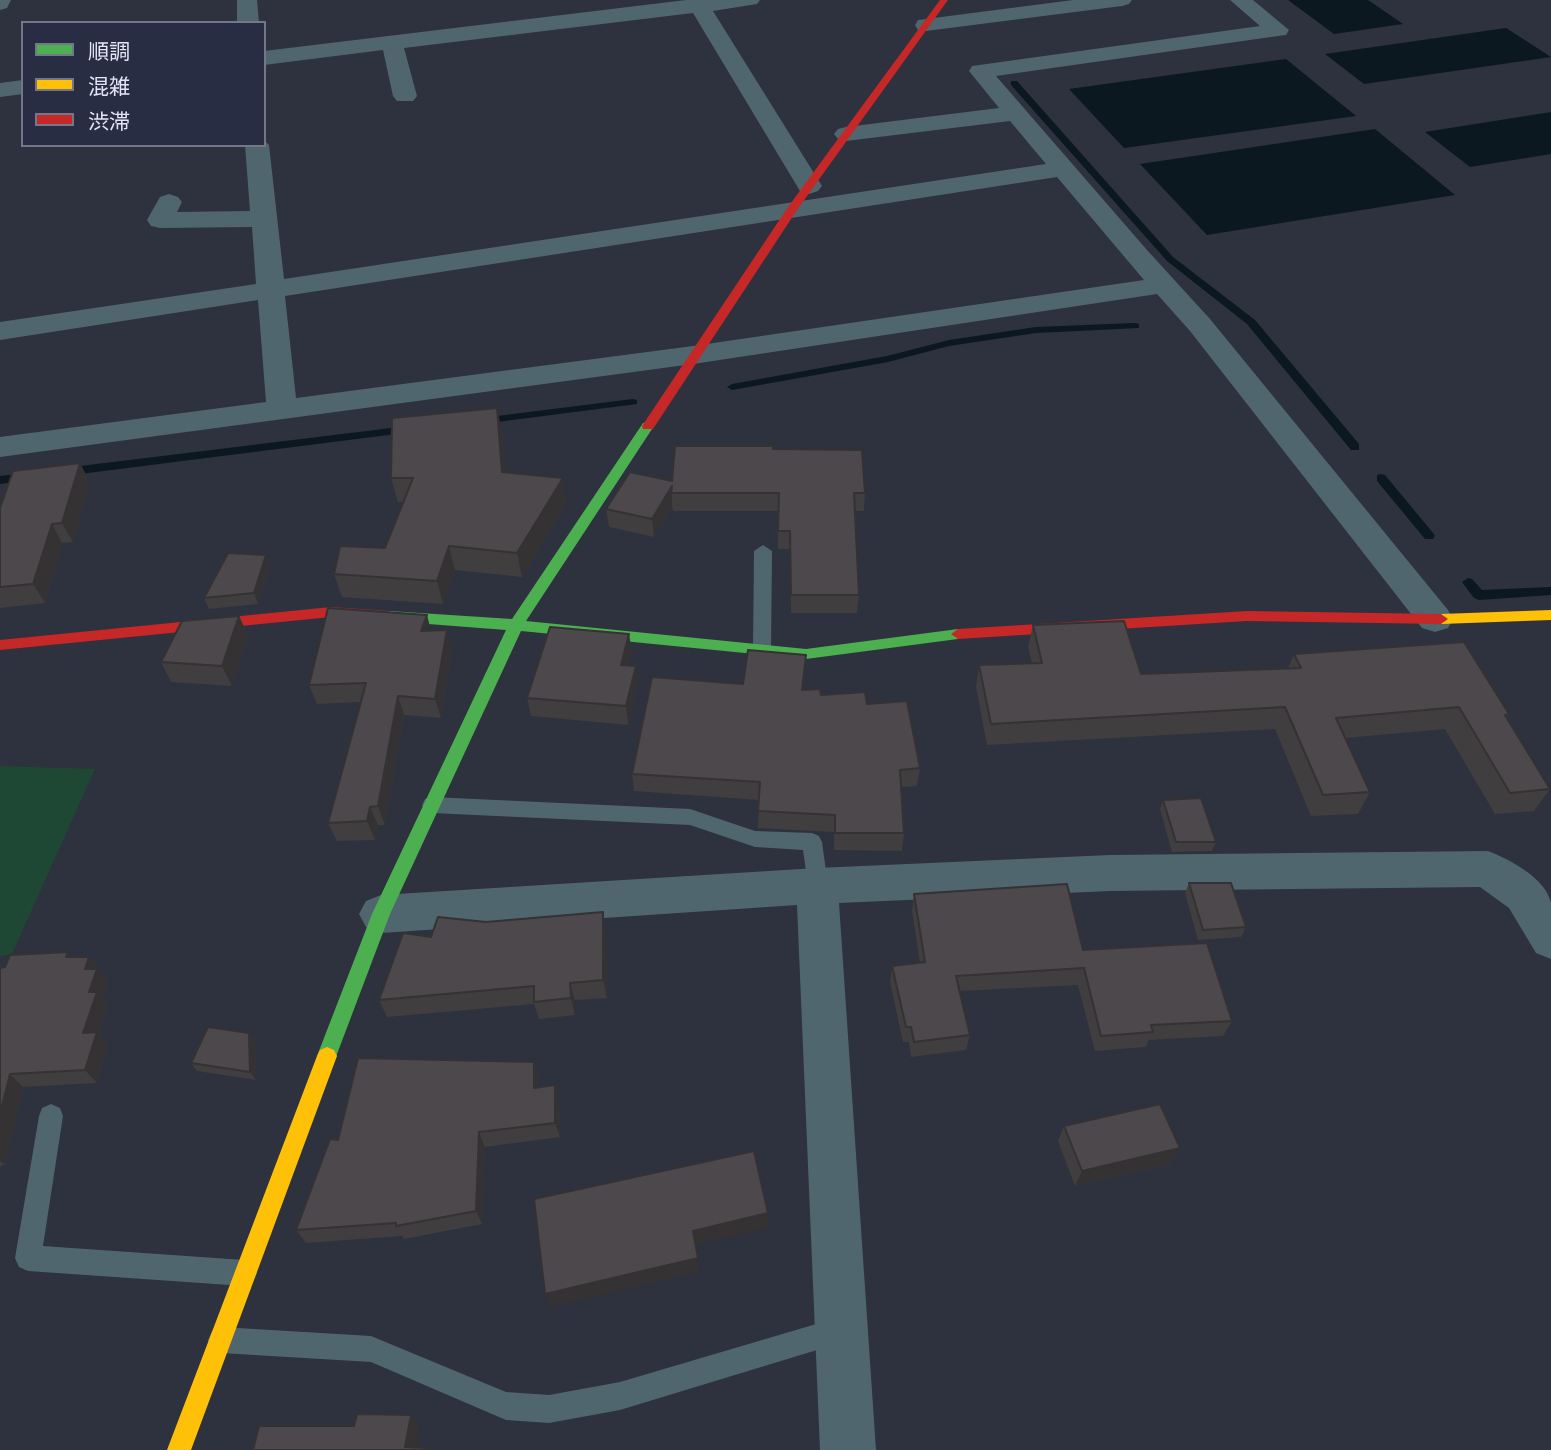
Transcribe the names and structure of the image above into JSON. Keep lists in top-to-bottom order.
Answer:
{
  "legend": ["順調", "混雑", "渋滞"]
}
